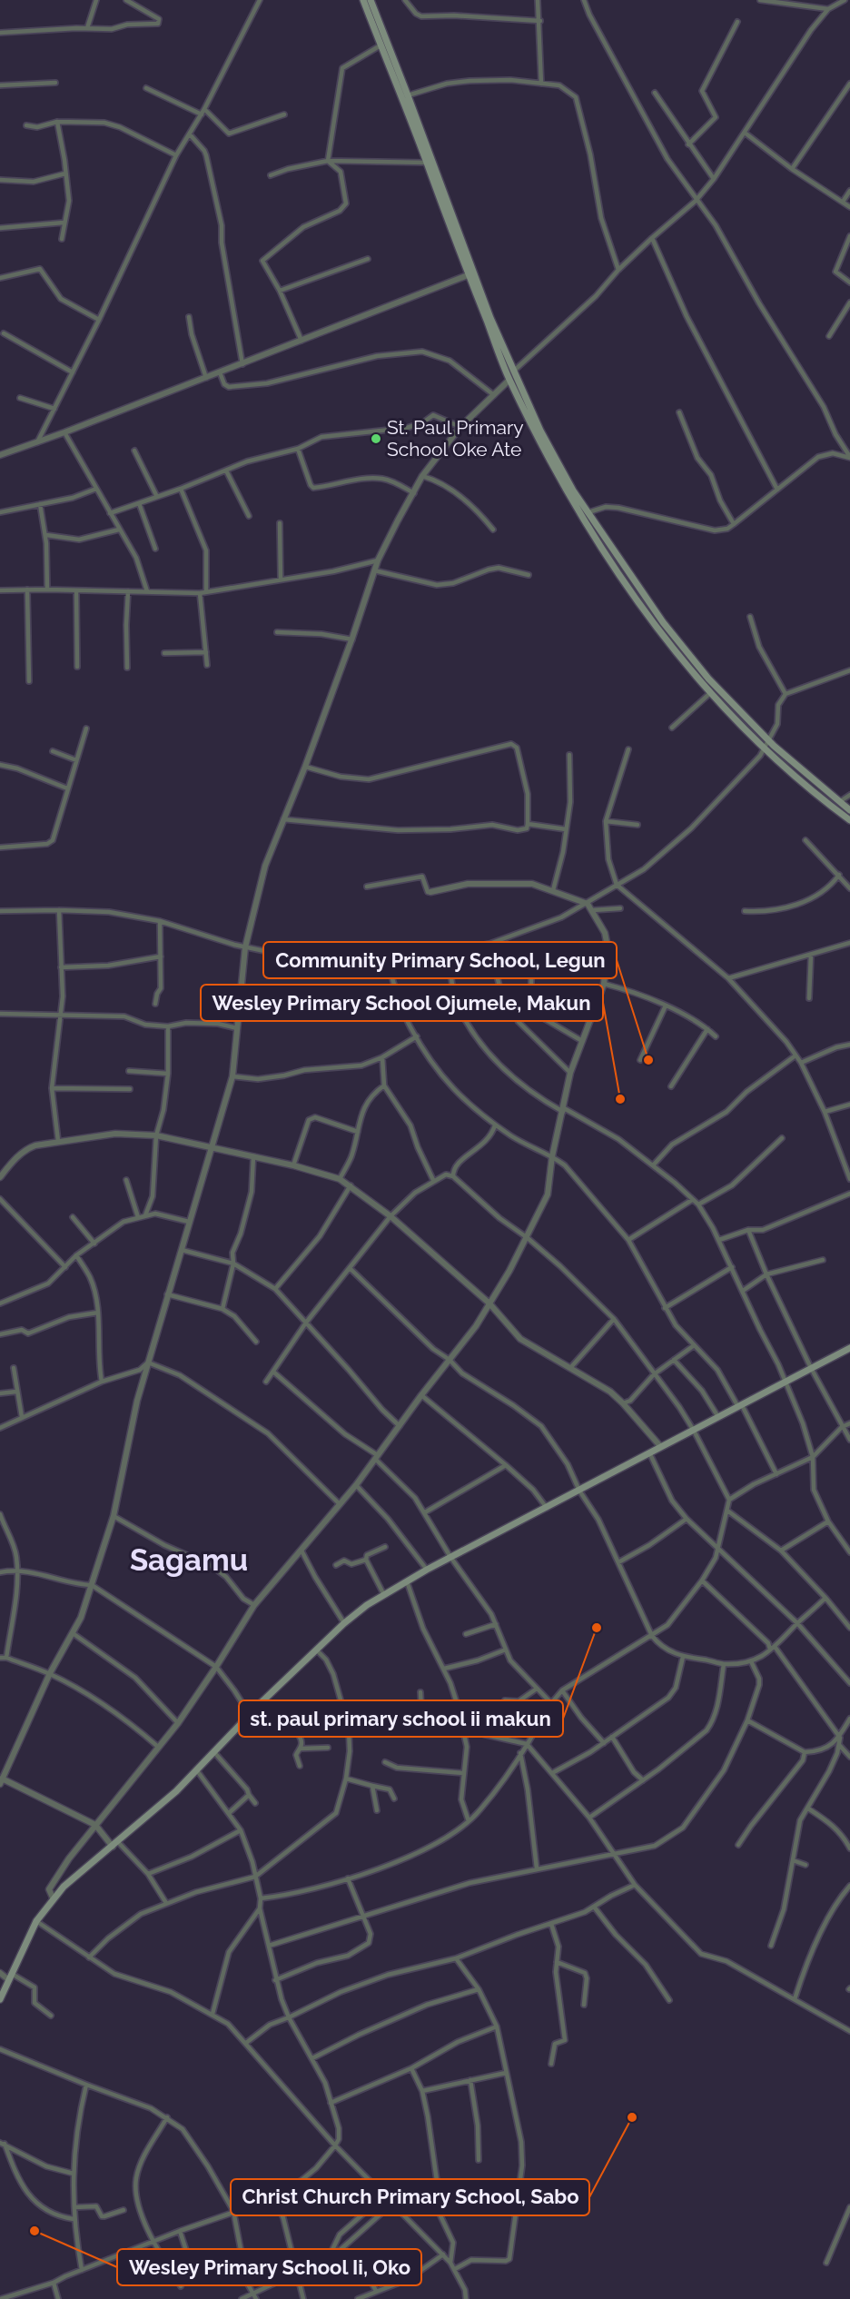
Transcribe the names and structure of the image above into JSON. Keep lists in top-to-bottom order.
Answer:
{
  "districts": ["Sagamu"],
  "places": [
    "St. Paul Primary School Oke Ate",
    "Community Primary School, Legun",
    "Wesley Primary School Ojumele, Makun",
    "st. paul primary school ii makun",
    "Christ Church Primary School, Sabo",
    "Wesley Primary School Ii, Oko"
  ]
}
